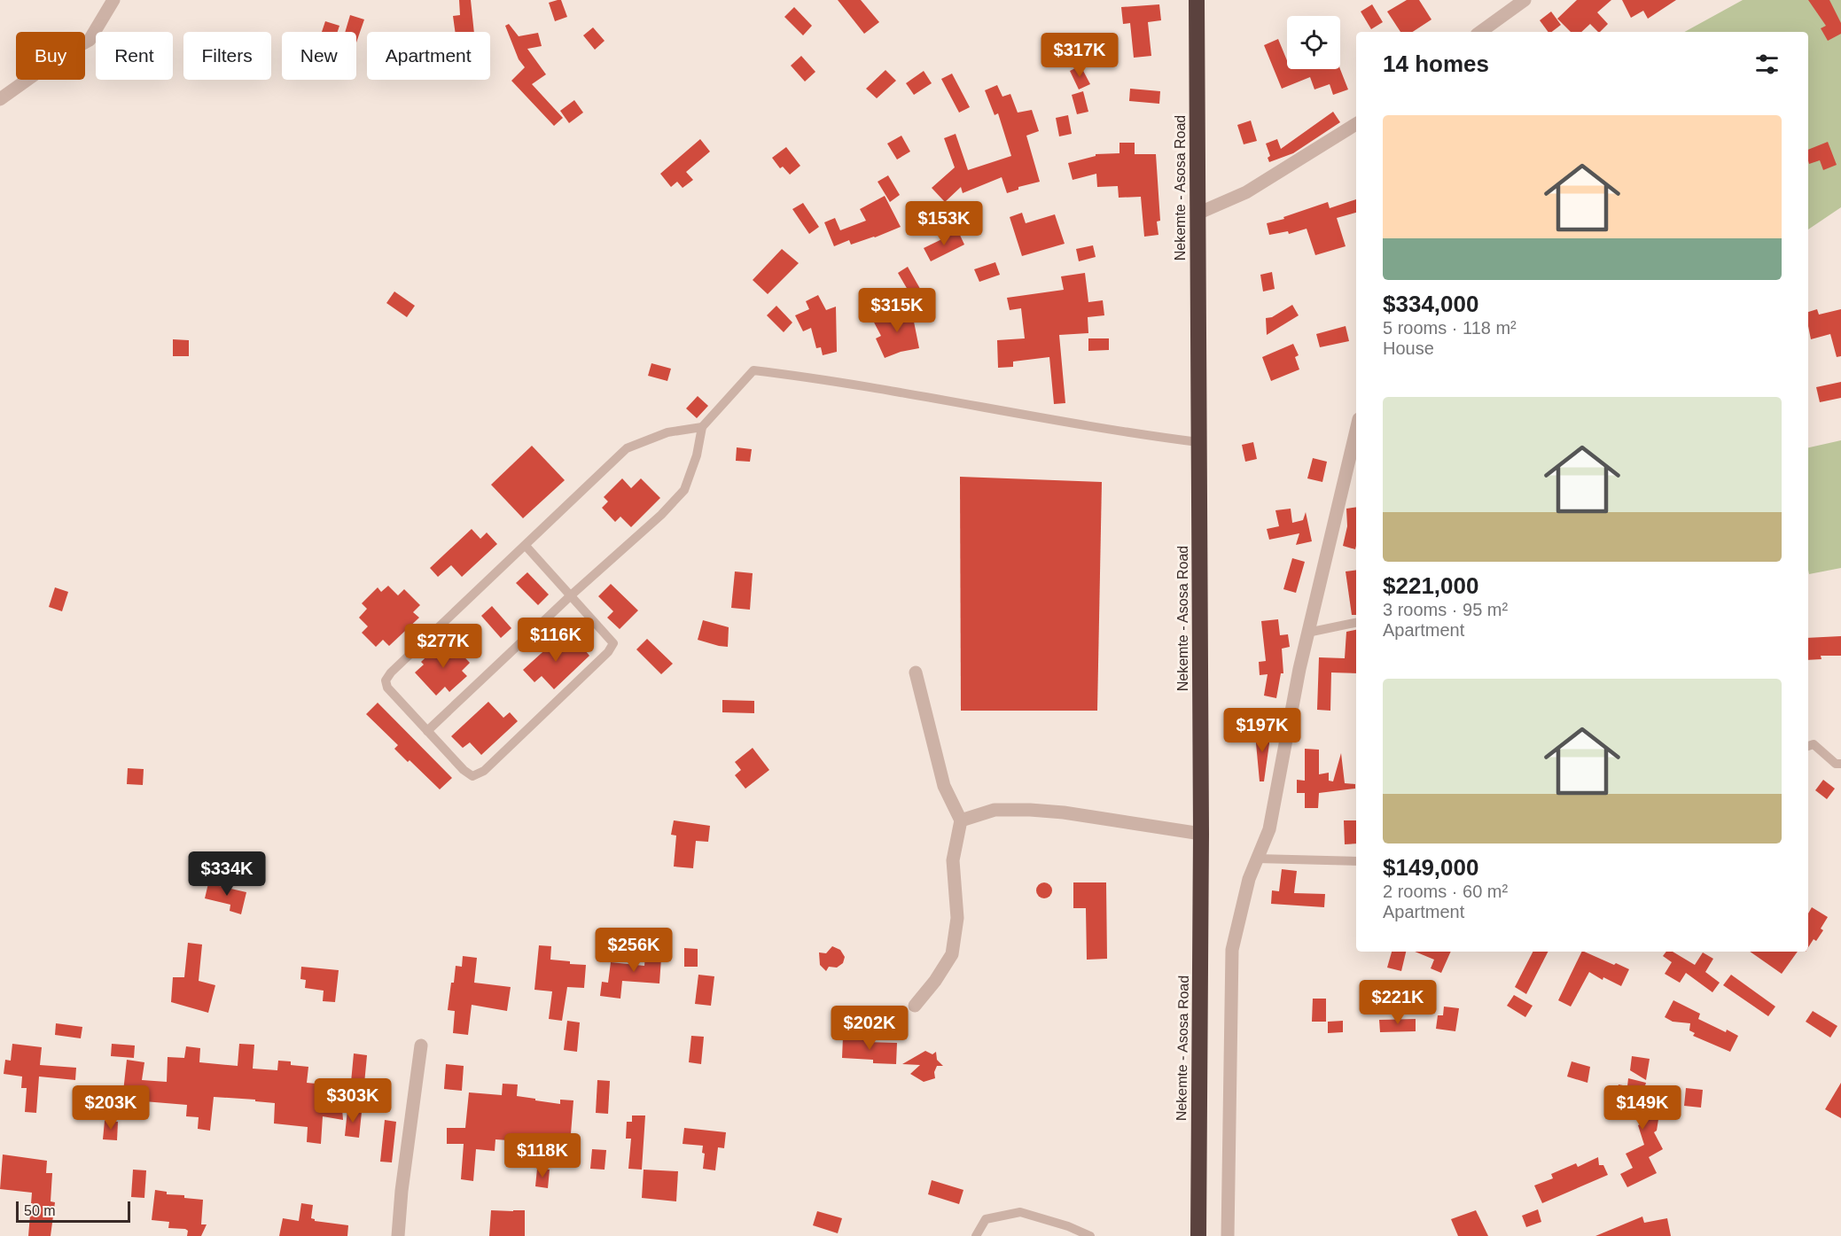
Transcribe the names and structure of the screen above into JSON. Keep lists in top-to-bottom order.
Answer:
{
  "streets": {
    "highway": ["Nekemte - Asosa Road"]
  },
  "scale_bar": "50 m",
  "page": {
    "chip": [
      "Buy",
      "Rent",
      "Filters",
      "New",
      "Apartment"
    ],
    "heading": "14 homes",
    "price": [
      "$317K",
      "$153K",
      "$315K",
      "$116K",
      "$277K",
      "$197K",
      "$334K",
      "$256K",
      "$221K",
      "$202K",
      "$303K",
      "$203K",
      "$149K",
      "$118K"
    ],
    "list": [
      {
        "name": "$334,000",
        "note": "5 rooms · 118 m² · House"
      },
      {
        "name": "$221,000",
        "note": "3 rooms · 95 m² · Apartment"
      },
      {
        "name": "$149,000",
        "note": "2 rooms · 60 m² · Apartment"
      }
    ],
    "scale": "50 m"
  }
}
